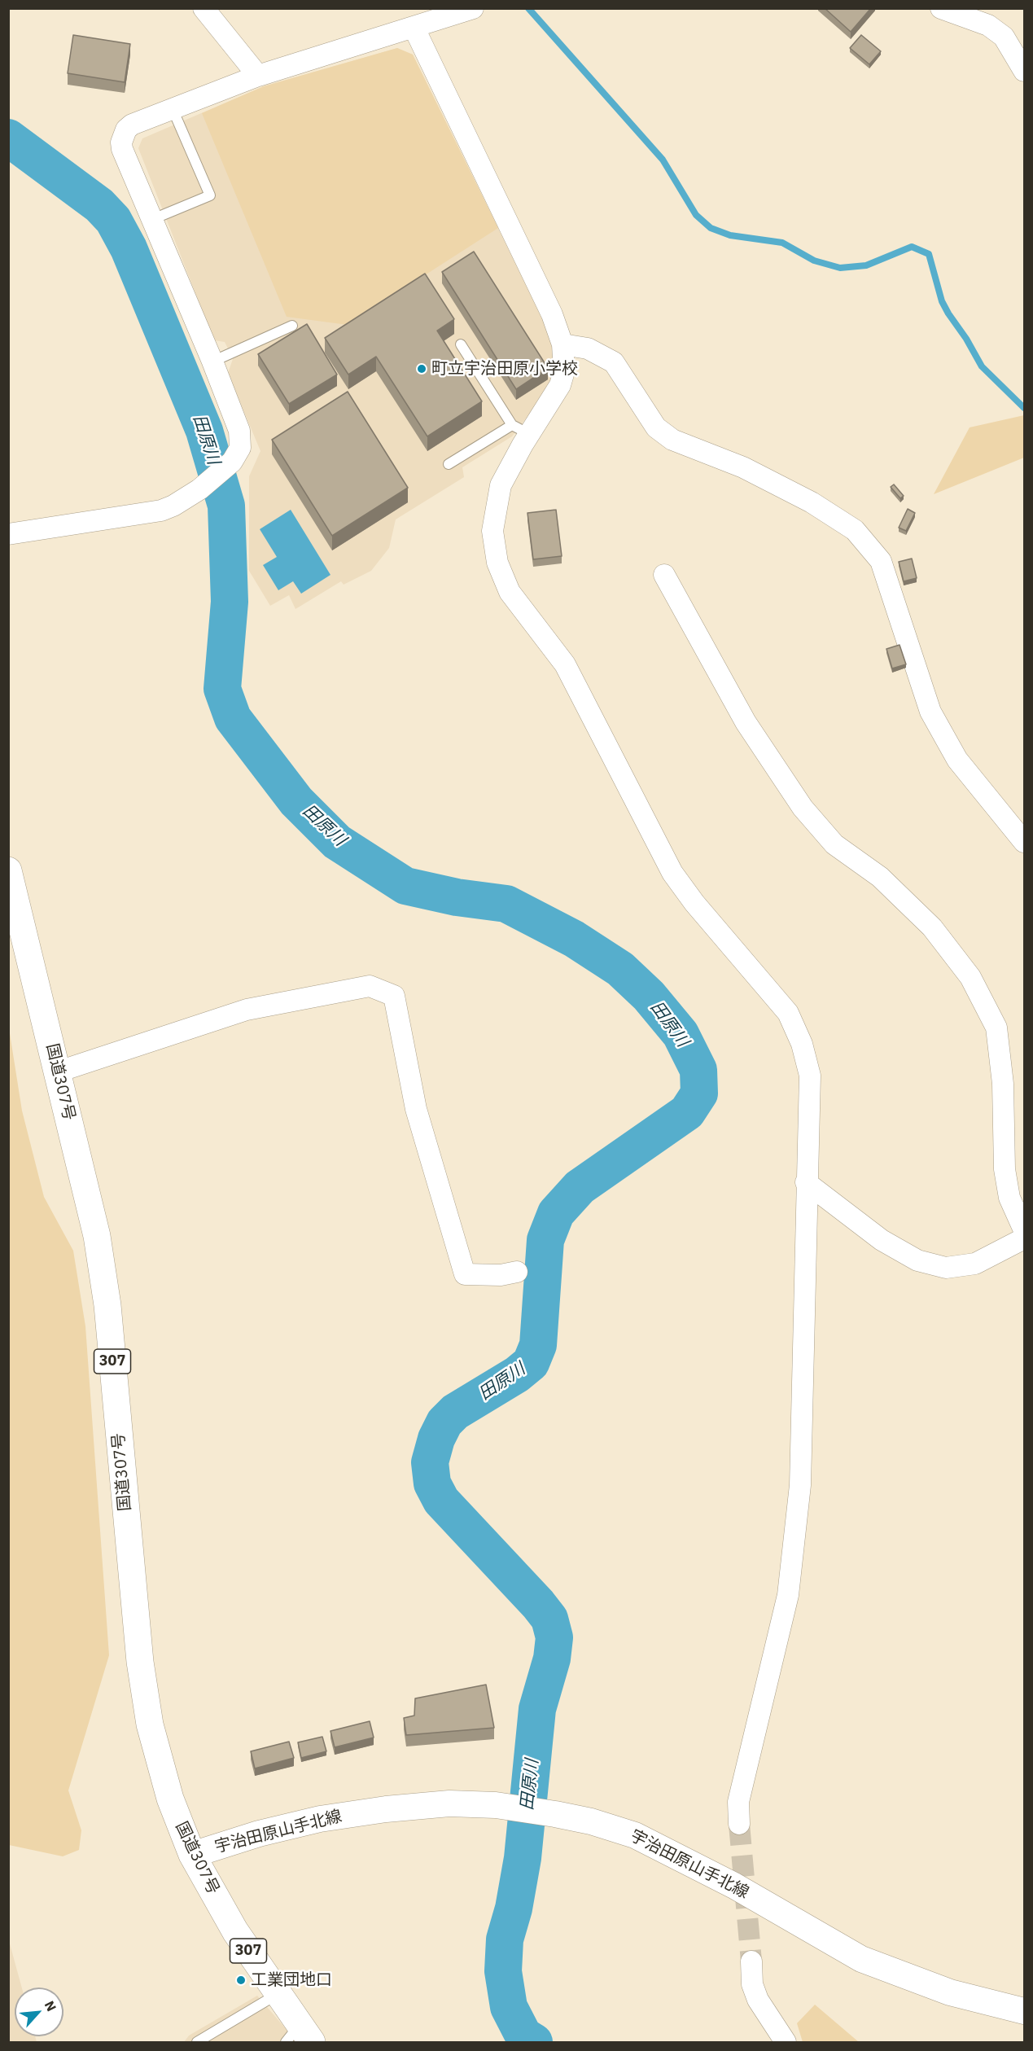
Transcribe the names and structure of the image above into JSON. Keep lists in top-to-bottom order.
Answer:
{
  "streets": {
    "highway": ["国道307号", "307"],
    "street": ["宇治田原山手北線"]
  },
  "crossings": [
    ["国道307号", "宇治田原山手北線"]
  ],
  "water": ["田原川"],
  "places": ["町立宇治田原小学校", "工業団地口"],
  "north": "top right"
}
